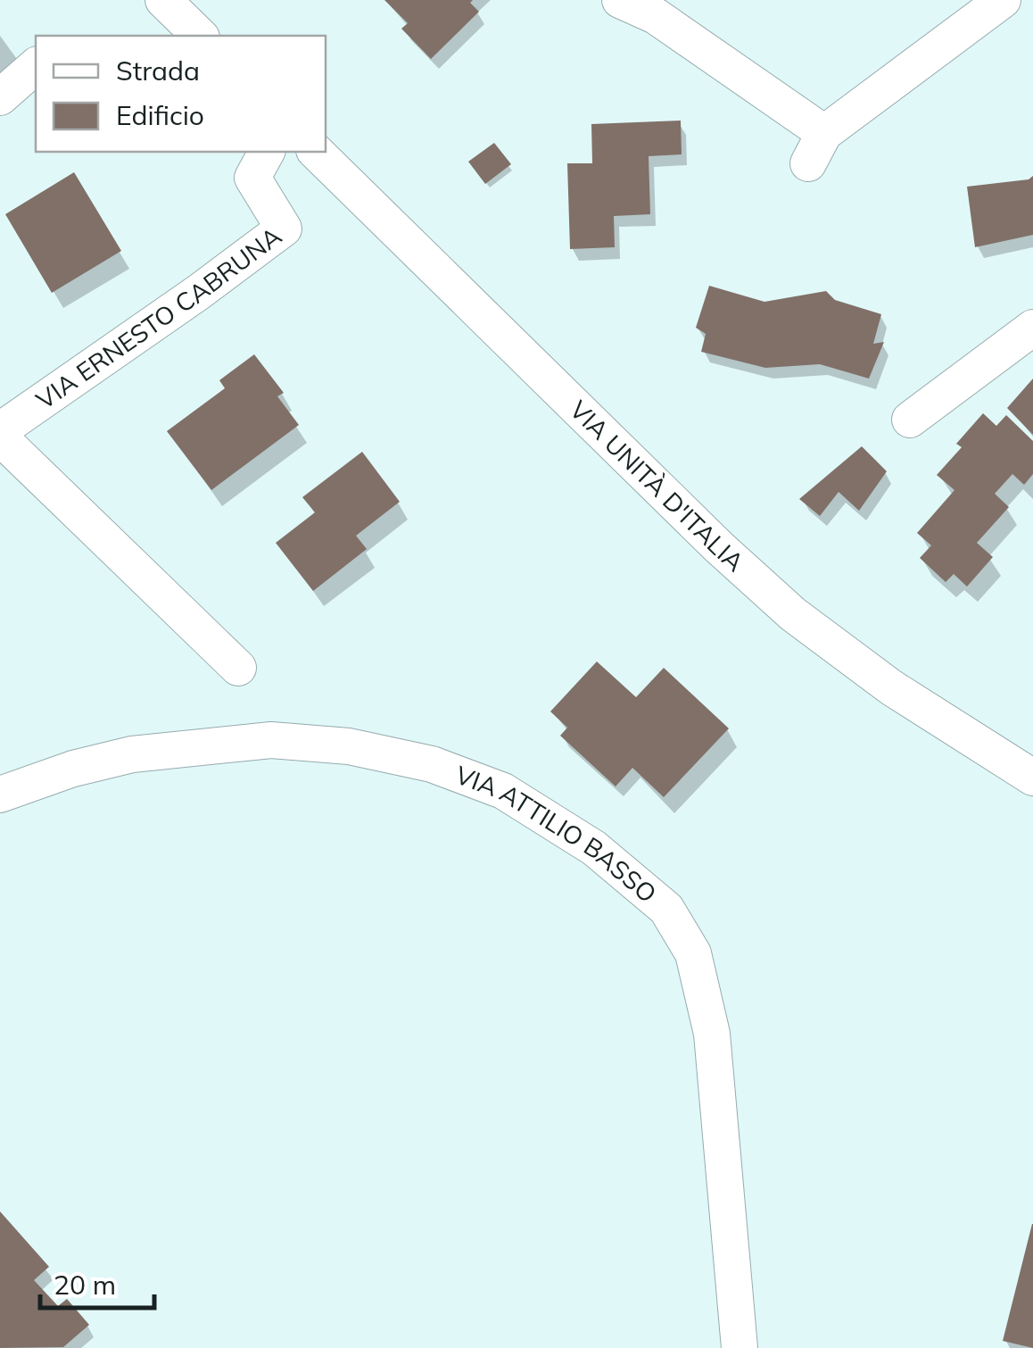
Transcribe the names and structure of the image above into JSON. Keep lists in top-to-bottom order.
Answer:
{
  "streets": {
    "street": ["VIA ERNESTO CABRUNA", "VIA UNITÀ D'ITALIA", "VIA ATTILIO BASSO"]
  },
  "legend": ["Strada", "Edificio"],
  "scale_bar": "20 m"
}
